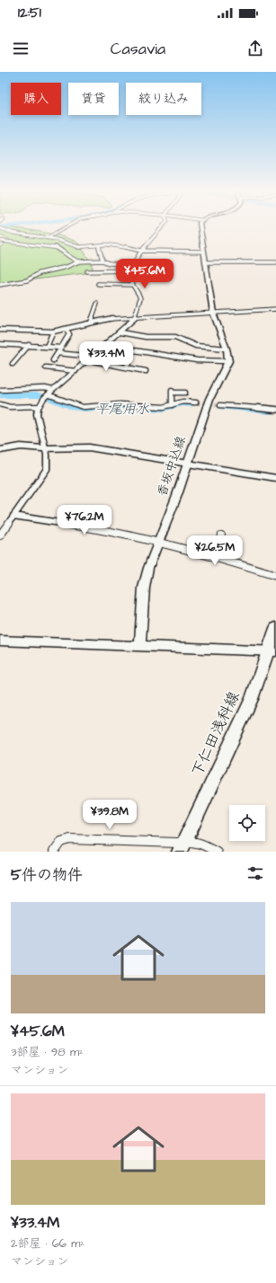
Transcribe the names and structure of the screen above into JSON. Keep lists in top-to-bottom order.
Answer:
{
  "streets": {
    "main road": ["香坂中込線", "下仁田浅科線"]
  },
  "water": ["平尾用水"],
  "page": {
    "status": "12:51",
    "header": "Casavia",
    "chip": ["購入", "賃貸", "絞り込み"],
    "price": [
      "¥45.6M",
      "¥33.4M",
      "¥76.2M",
      "¥26.5M",
      "¥39.8M"
    ],
    "heading": "5件の物件",
    "list": [
      {
        "name": "¥45.6M",
        "note": "3部屋 · 98 m² · マンション"
      },
      {
        "name": "¥33.4M",
        "note": "2部屋 · 66 m² · マンション"
      }
    ]
  }
}
